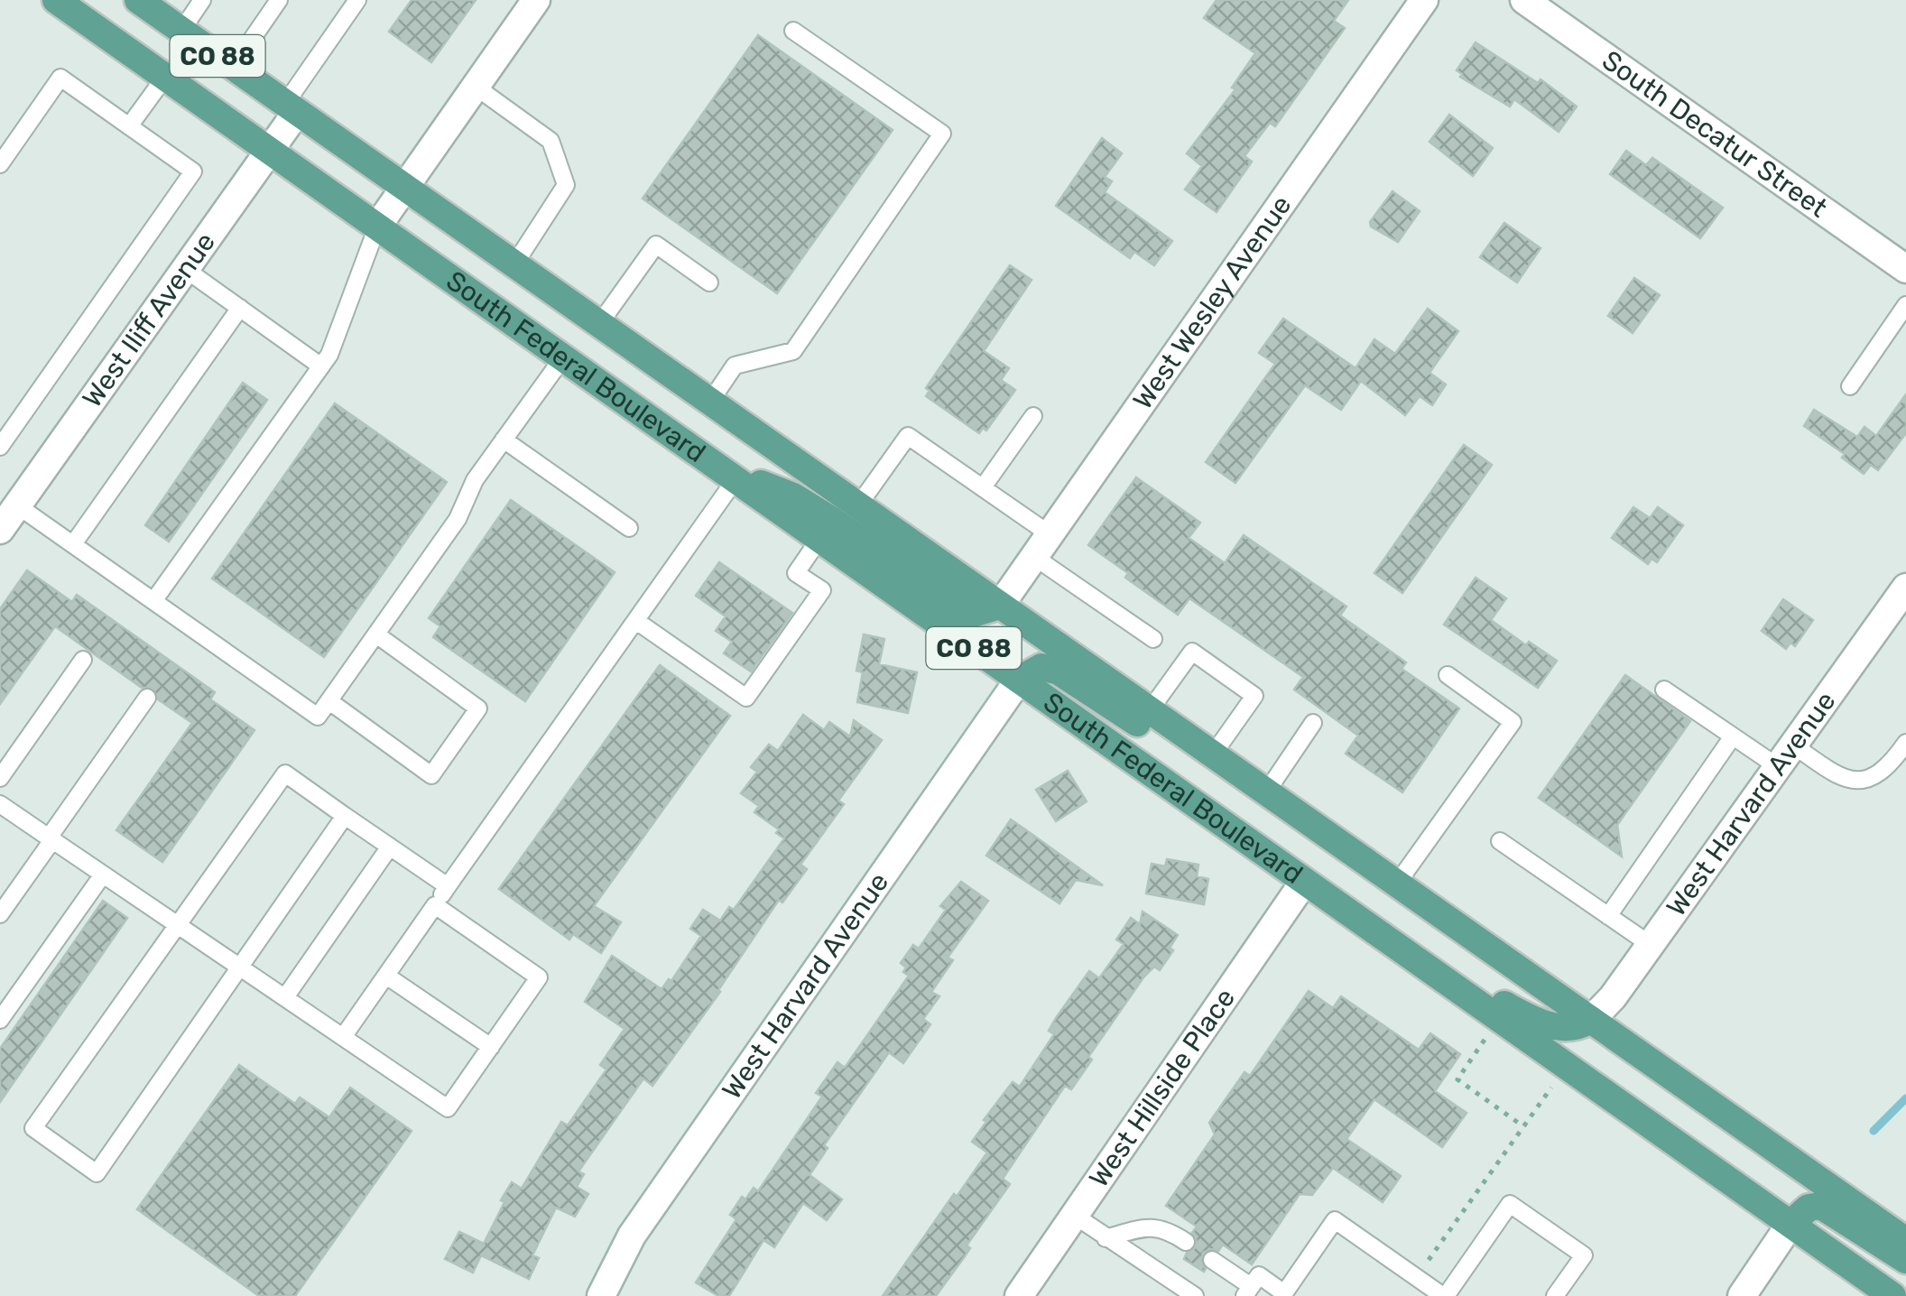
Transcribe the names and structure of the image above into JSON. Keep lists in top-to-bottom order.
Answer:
{
  "streets": {
    "main road": ["CO 88", "South Federal Boulevard"],
    "street": [
      "South Decatur Street",
      "West Wesley Avenue",
      "West Iliff Avenue",
      "West Harvard Avenue",
      "West Hillside Place"
    ]
  },
  "crossings": [
    ["West Wesley Avenue", "South Federal Boulevard"],
    ["West Iliff Avenue", "South Federal Boulevard"],
    ["South Federal Boulevard", "West Harvard Avenue"],
    ["South Federal Boulevard", "West Hillside Place"]
  ]
}
